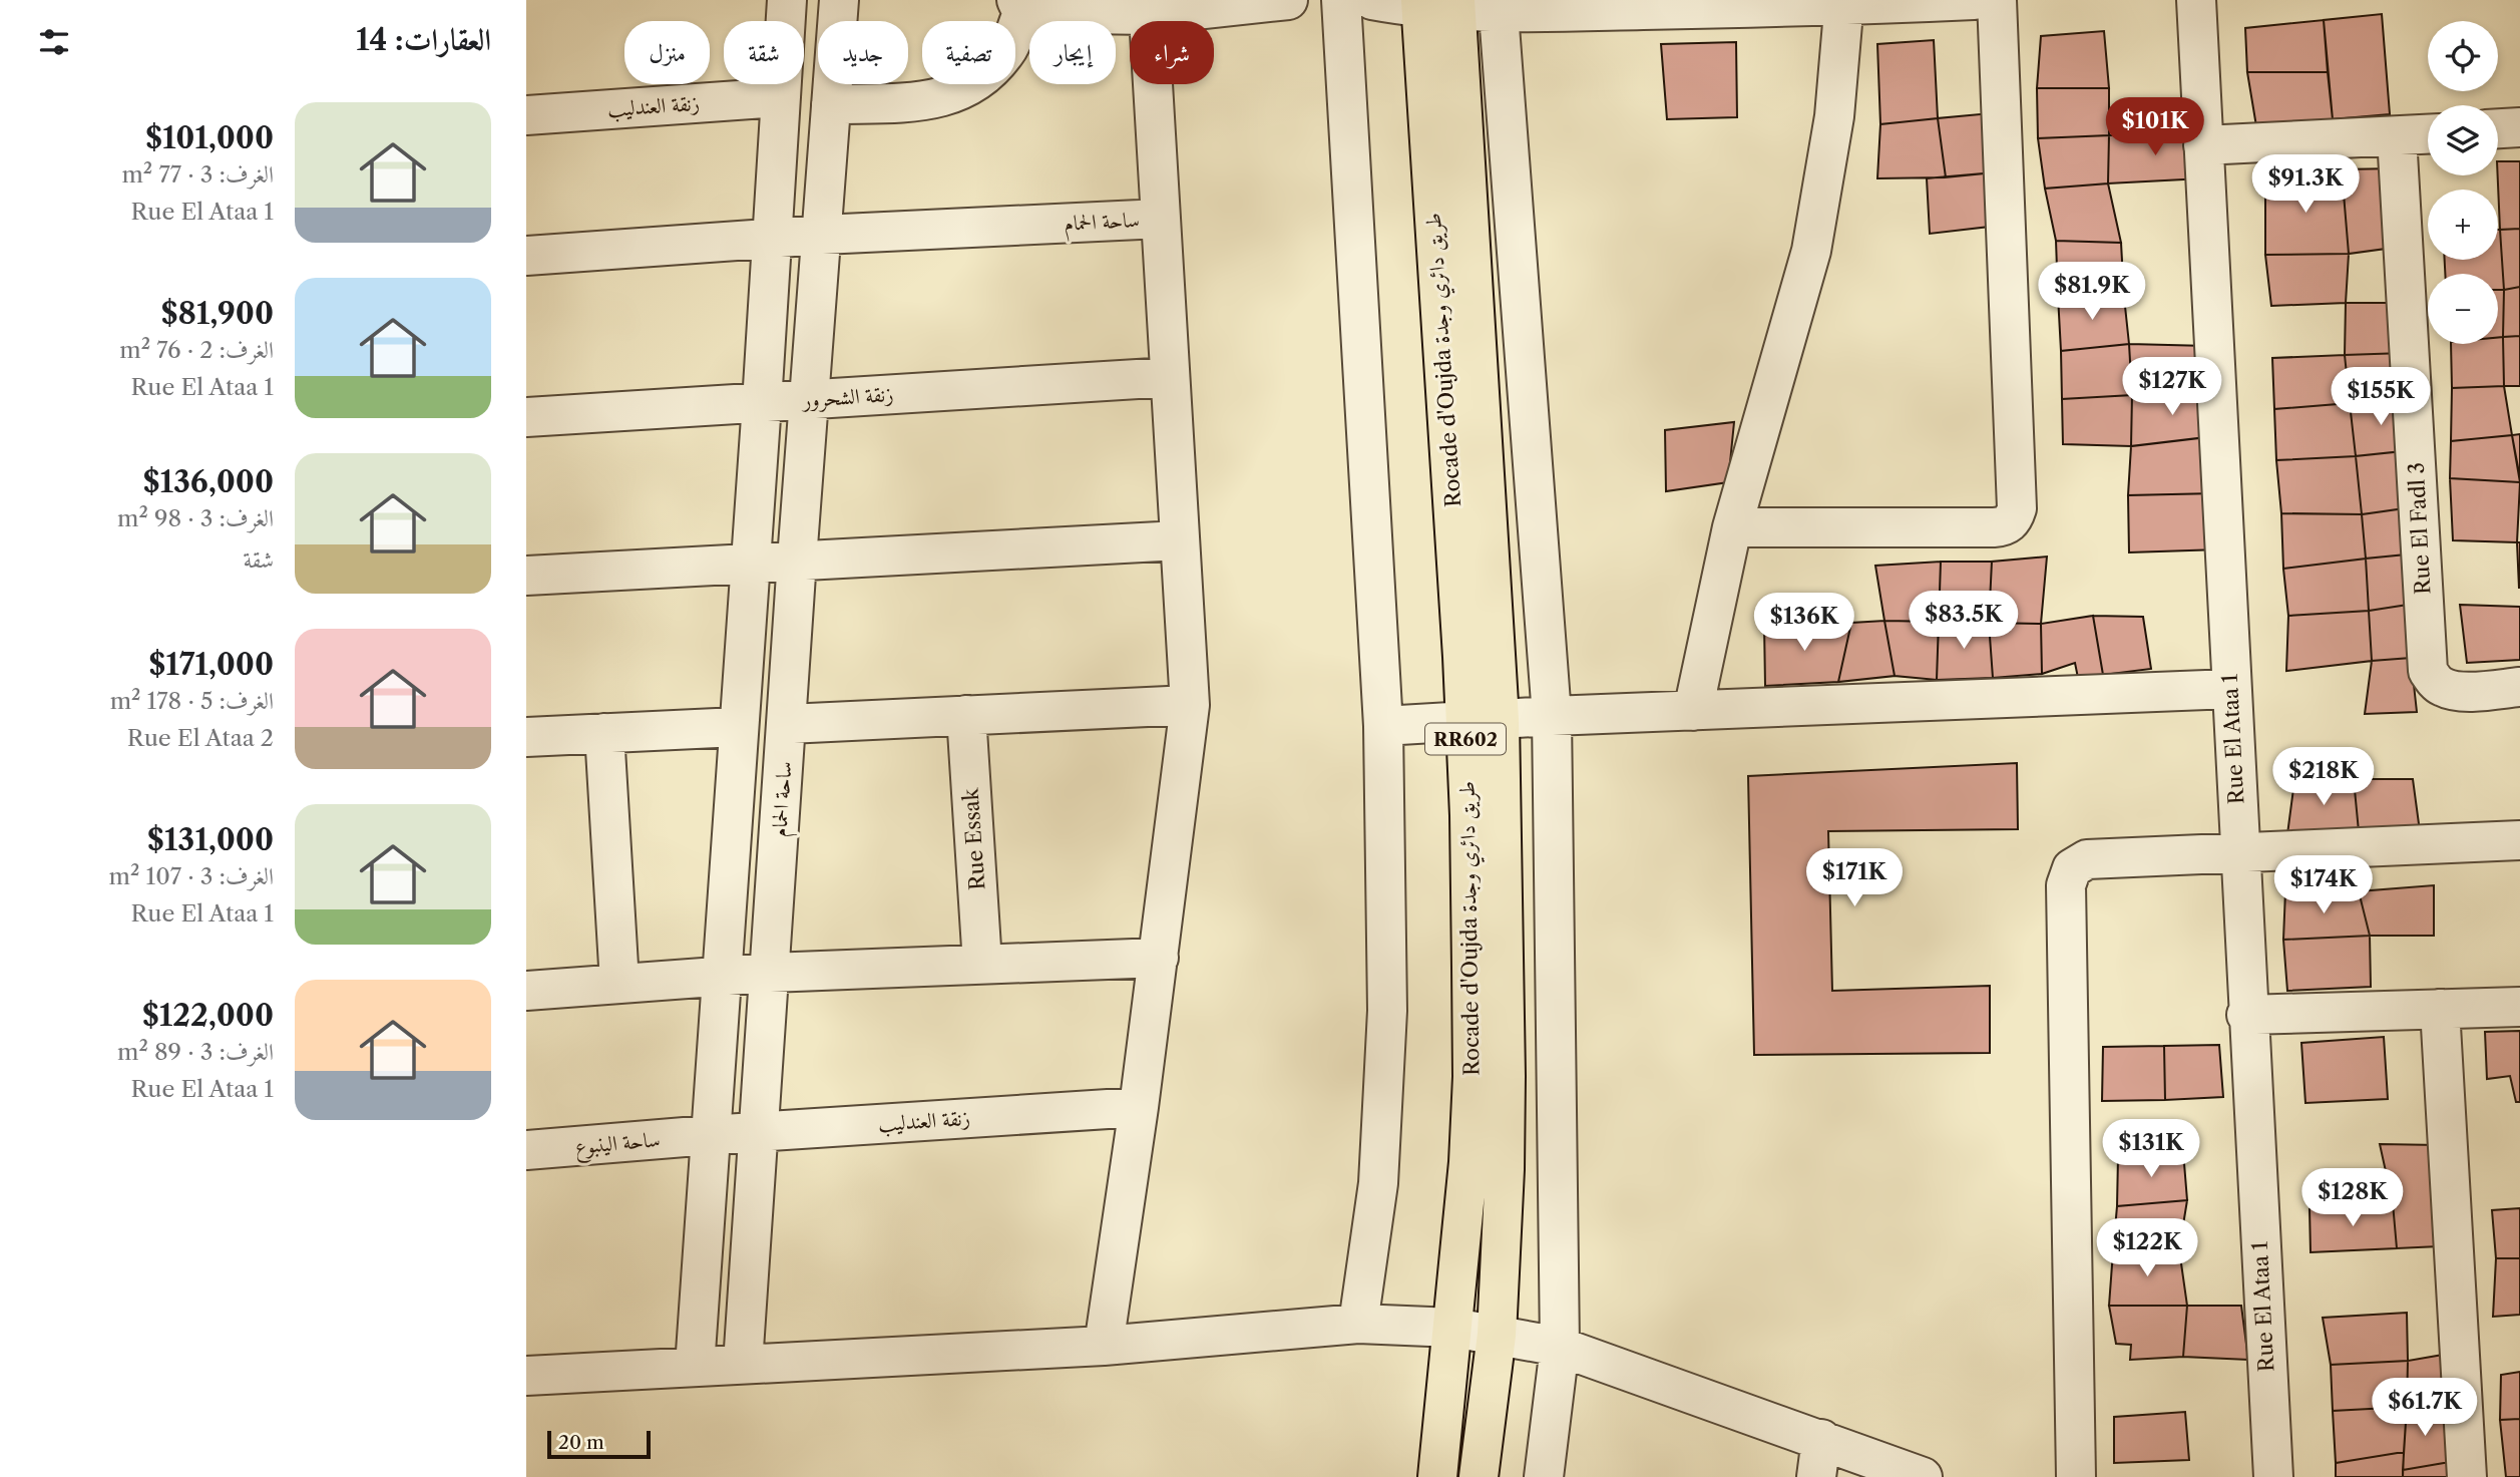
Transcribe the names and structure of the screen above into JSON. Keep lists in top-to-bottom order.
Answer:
{
  "streets": {
    "highway": ["Rocade d'Oujda طريق دائري وجدة", "RR602"],
    "street": [
      "زنقة العندليب",
      "ساحة الحمام",
      "زنقة الشحرور",
      "Rue El Fadl 3",
      "Rue El Ataa 1",
      "Rue Essak",
      "ساحة الينبوع"
    ]
  },
  "crossings": [
    ["زنقة العندليب", "ساحة الحمام"],
    ["زنقة العندليب", "ساحة الينبوع"],
    ["ساحة الحمام", "زنقة الشحرور"]
  ],
  "scale_bar": "20 m",
  "page": {
    "heading": "العقارات: 14",
    "map_buttons": ["+", "−"],
    "chip": [
      "شراء",
      "إيجار",
      "تصفية",
      "جديد",
      "شقة",
      "منزل"
    ],
    "list": [
      {
        "name": "$101,000",
        "note": "الغرف: 3 · 77 m² · Rue El Ataa 1"
      },
      {
        "name": "$81,900",
        "note": "الغرف: 2 · 76 m² · Rue El Ataa 1"
      },
      {
        "name": "$136,000",
        "note": "الغرف: 3 · 98 m² · شقة"
      },
      {
        "name": "$171,000",
        "note": "الغرف: 5 · 178 m² · Rue El Ataa 2"
      },
      {
        "name": "$131,000",
        "note": "الغرف: 3 · 107 m² · Rue El Ataa 1"
      },
      {
        "name": "$122,000",
        "note": "الغرف: 3 · 89 m² · Rue El Ataa 1"
      }
    ],
    "price": [
      "$101K",
      "$91.3K",
      "$81.9K",
      "$127K",
      "$155K",
      "$83.5K",
      "$136K",
      "$218K",
      "$171K",
      "$174K",
      "$131K",
      "$128K",
      "$122K",
      "$61.7K"
    ],
    "scale": "20 m"
  }
}
